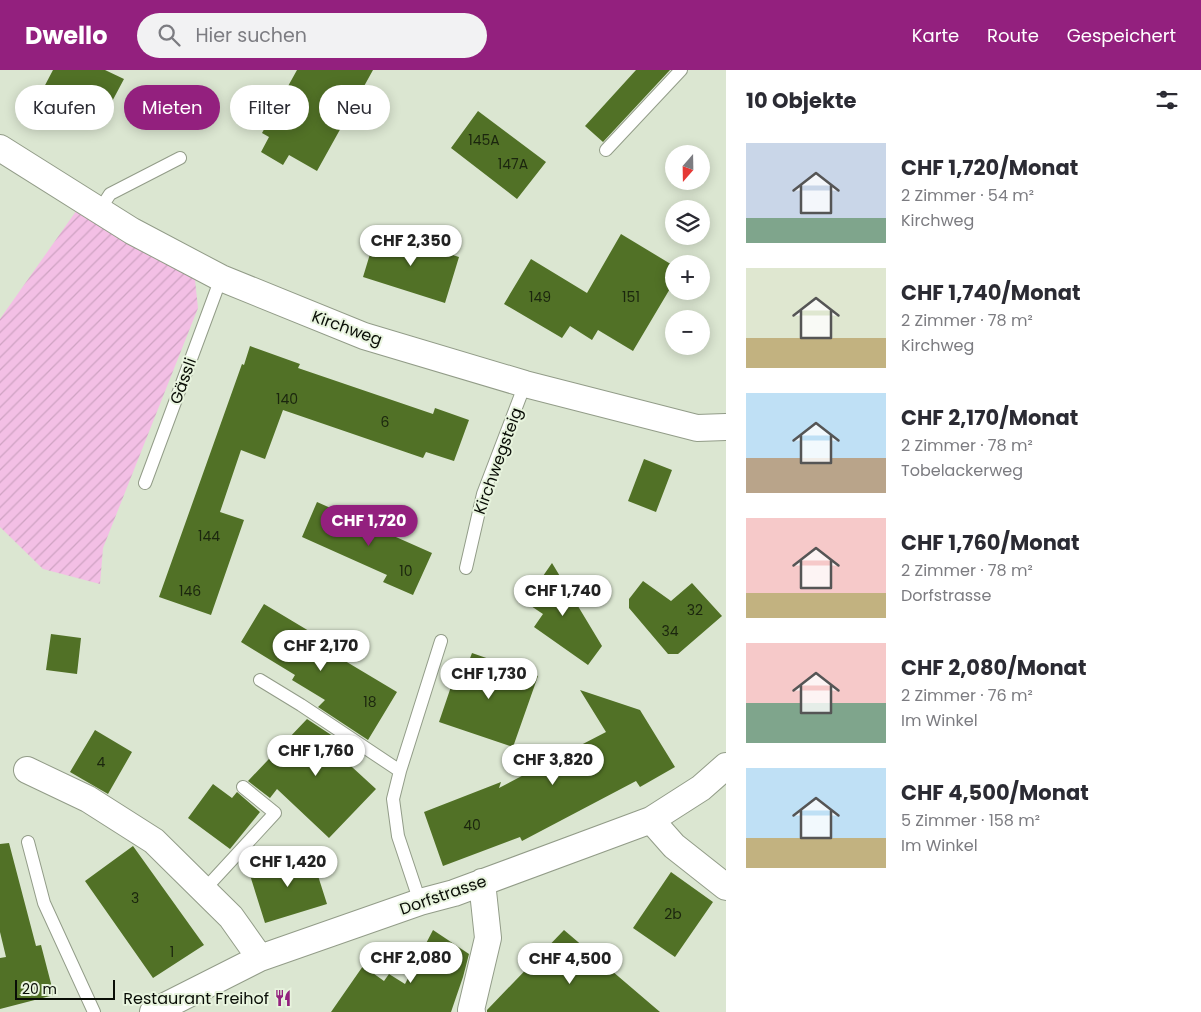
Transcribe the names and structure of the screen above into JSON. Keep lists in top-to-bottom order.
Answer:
{
  "streets": {
    "street": ["Kirchweg", "Dorfstrasse"],
    "lane": ["Gässli", "Kirchwegsteig"]
  },
  "crossings": [
    ["Kirchweg", "Gässli"],
    ["Kirchweg", "Kirchwegsteig"]
  ],
  "places": {
    "restaurant": ["Restaurant Freihof"]
  },
  "house_numbers": [
    "145A",
    "147A",
    "149",
    "151",
    "140",
    "6",
    "144",
    "10",
    "146",
    "32",
    "34",
    "18",
    "4",
    "40",
    "3",
    "2b",
    "1"
  ],
  "scale_bar": "20 m",
  "north": "bottom",
  "page": {
    "header": "Dwello",
    "search": "Hier suchen",
    "nav": ["Karte", "Route", "Gespeichert"],
    "heading": "10 Objekte",
    "chip": [
      "Kaufen",
      "Mieten",
      "Filter",
      "Neu"
    ],
    "list": [
      {
        "name": "CHF 1,720/Monat",
        "note": "2 Zimmer · 54 m² · Kirchweg"
      },
      {
        "name": "CHF 1,740/Monat",
        "note": "2 Zimmer · 78 m² · Kirchweg"
      },
      {
        "name": "CHF 2,170/Monat",
        "note": "2 Zimmer · 78 m² · Tobelackerweg"
      },
      {
        "name": "CHF 1,760/Monat",
        "note": "2 Zimmer · 78 m² · Dorfstrasse"
      },
      {
        "name": "CHF 2,080/Monat",
        "note": "2 Zimmer · 76 m² · Im Winkel"
      },
      {
        "name": "CHF 4,500/Monat",
        "note": "5 Zimmer · 158 m² · Im Winkel"
      }
    ],
    "map_buttons": ["+", "−"],
    "price": [
      "CHF 2,350",
      "CHF 1,720",
      "CHF 1,740",
      "CHF 2,170",
      "CHF 1,730",
      "CHF 1,760",
      "CHF 3,820",
      "CHF 1,420",
      "CHF 2,080",
      "CHF 4,500"
    ],
    "scale": "20 m"
  }
}
